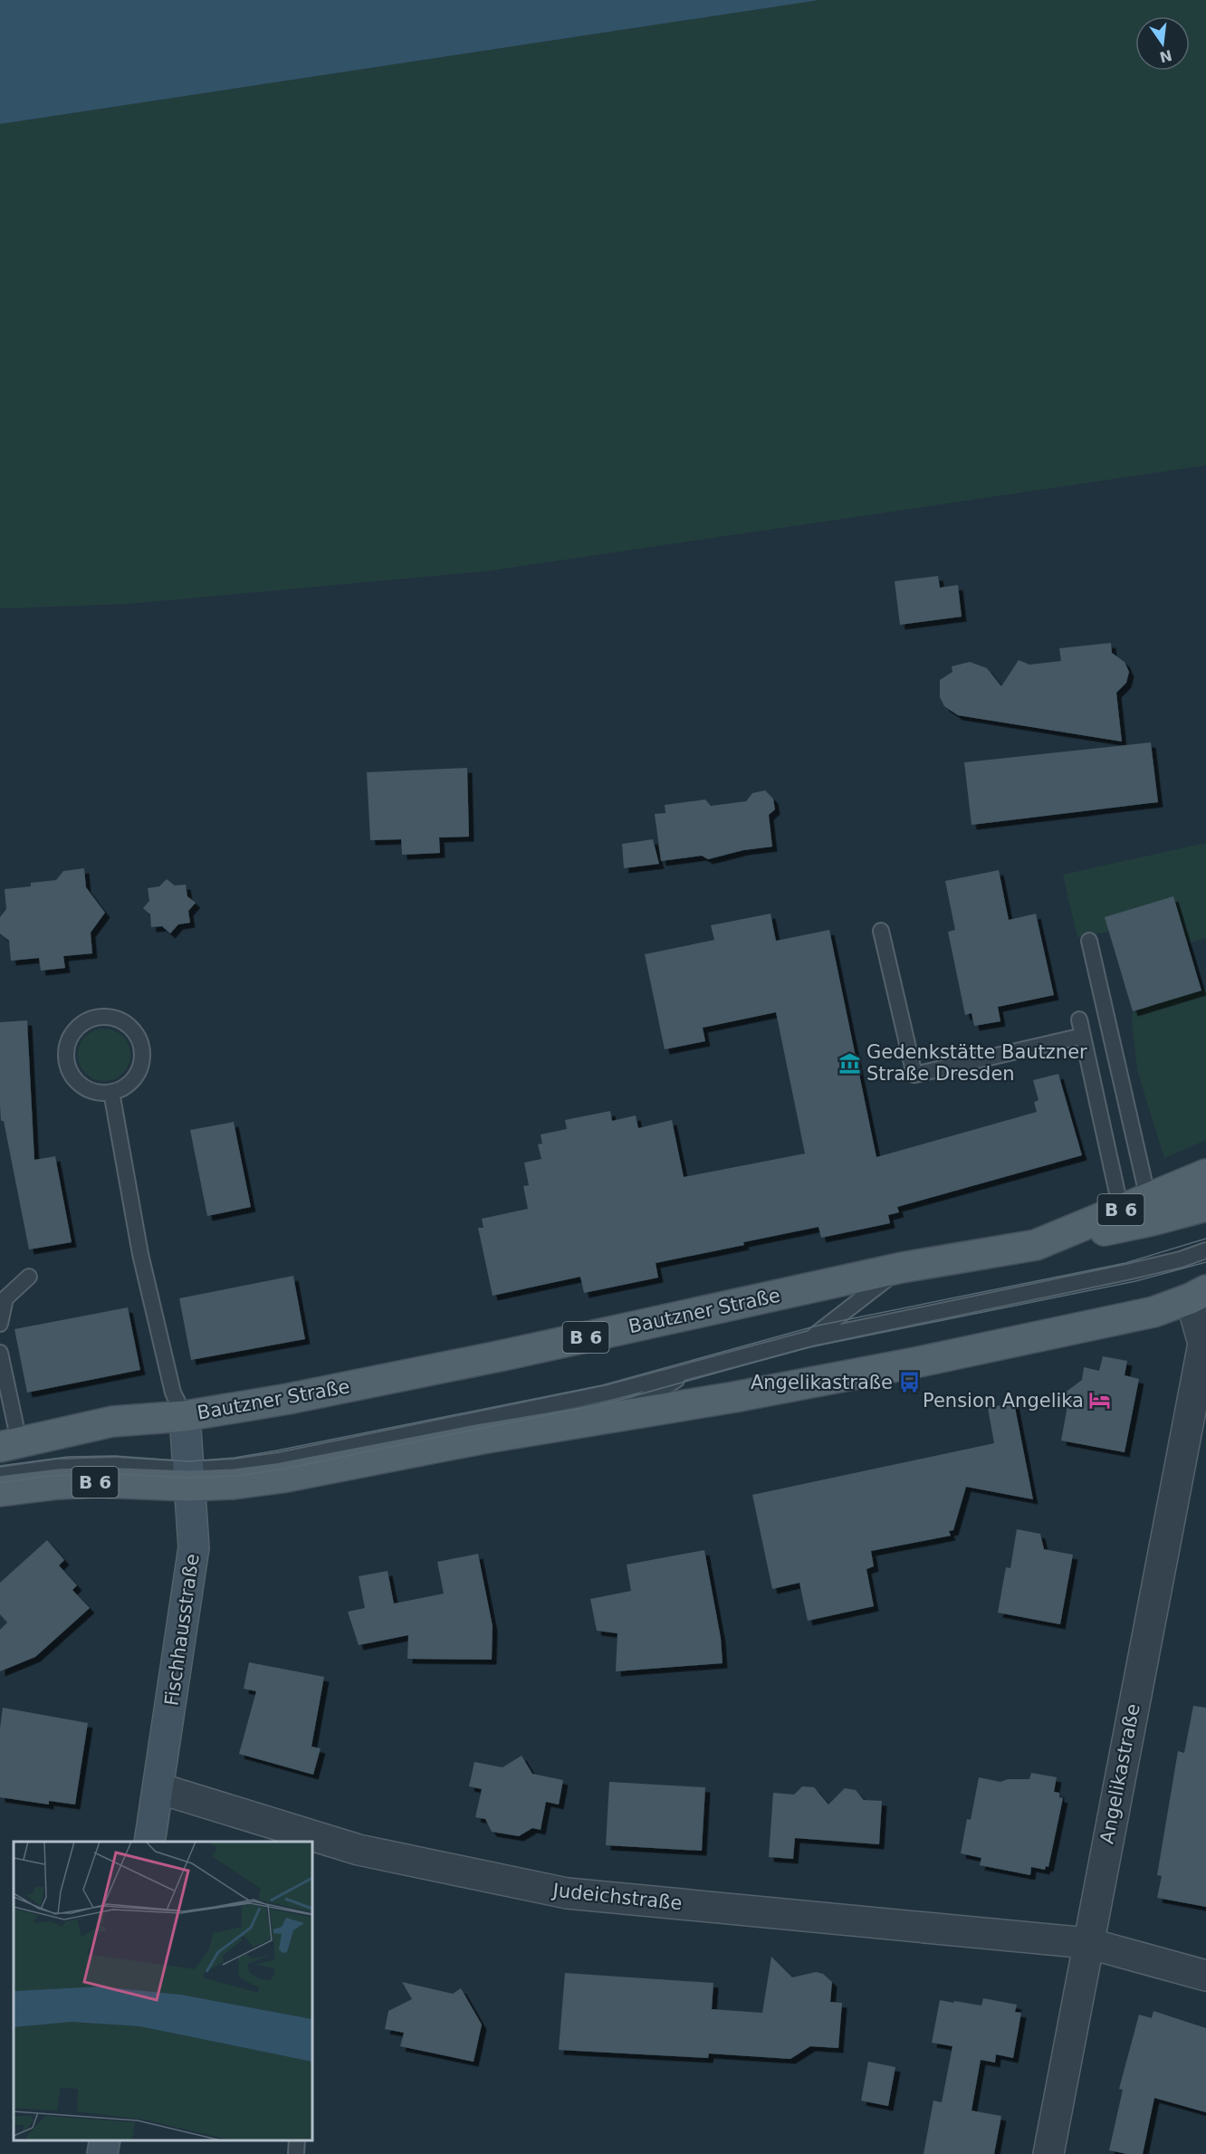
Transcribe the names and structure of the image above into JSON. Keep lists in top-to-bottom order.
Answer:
{
  "streets": {
    "main road": ["B 6", "Bautzner Straße", "Fischhausstraße"],
    "street": ["Angelikastraße", "Judeichstraße"]
  },
  "crossings": [
    ["B 6", "Fischhausstraße"],
    ["B 6", "Angelikastraße"],
    ["Bautzner Straße", "Fischhausstraße"],
    ["Fischhausstraße", "Judeichstraße"],
    ["Angelikastraße", "Judeichstraße"]
  ],
  "places": {
    "museum": ["Gedenkstätte Bautzner Straße Dresden"],
    "bus stop": ["Angelikastraße"],
    "hotel": ["Pension Angelika"]
  },
  "north": "bottom"
}
